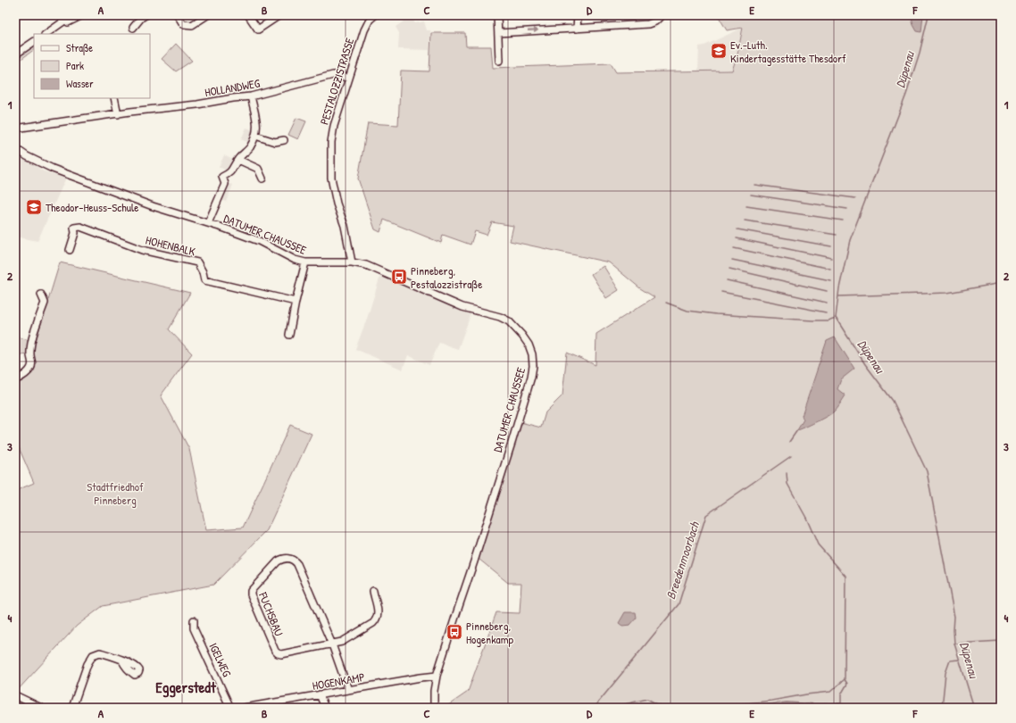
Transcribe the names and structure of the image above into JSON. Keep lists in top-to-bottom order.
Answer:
{
  "streets": {
    "street": [
      "PESTALOZZISTRASSE",
      "HOLLANDWEG",
      "DATUMER CHAUSSEE",
      "HOHENBALK",
      "FUCHSBAU",
      "IGELWEG",
      "HOGENKAMP"
    ]
  },
  "crossings": [
    ["PESTALOZZISTRASSE", "HOLLANDWEG"],
    ["PESTALOZZISTRASSE", "DATUMER CHAUSSEE"],
    ["DATUMER CHAUSSEE", "HOGENKAMP"],
    ["FUCHSBAU", "HOGENKAMP"]
  ],
  "districts": ["Eggerstedt"],
  "water": ["Düpenau", "Breedenmoorbach"],
  "parks": ["Stadtfriedhof Pinneberg"],
  "places": {
    "school or university": ["Ev.-Luth. Kindertagesstätte Thesdorf", "Theodor-Heuss-Schule"],
    "bus stop": ["Pinneberg, Pestalozzistraße", "Pinneberg, Hogenkamp"]
  },
  "legend": ["Straße", "Park", "Wasser"],
  "grid": {
    "columns": [
      "A",
      "B",
      "C",
      "D",
      "E",
      "F"
    ],
    "rows": [
      "1",
      "2",
      "3",
      "4"
    ]
  }
}
